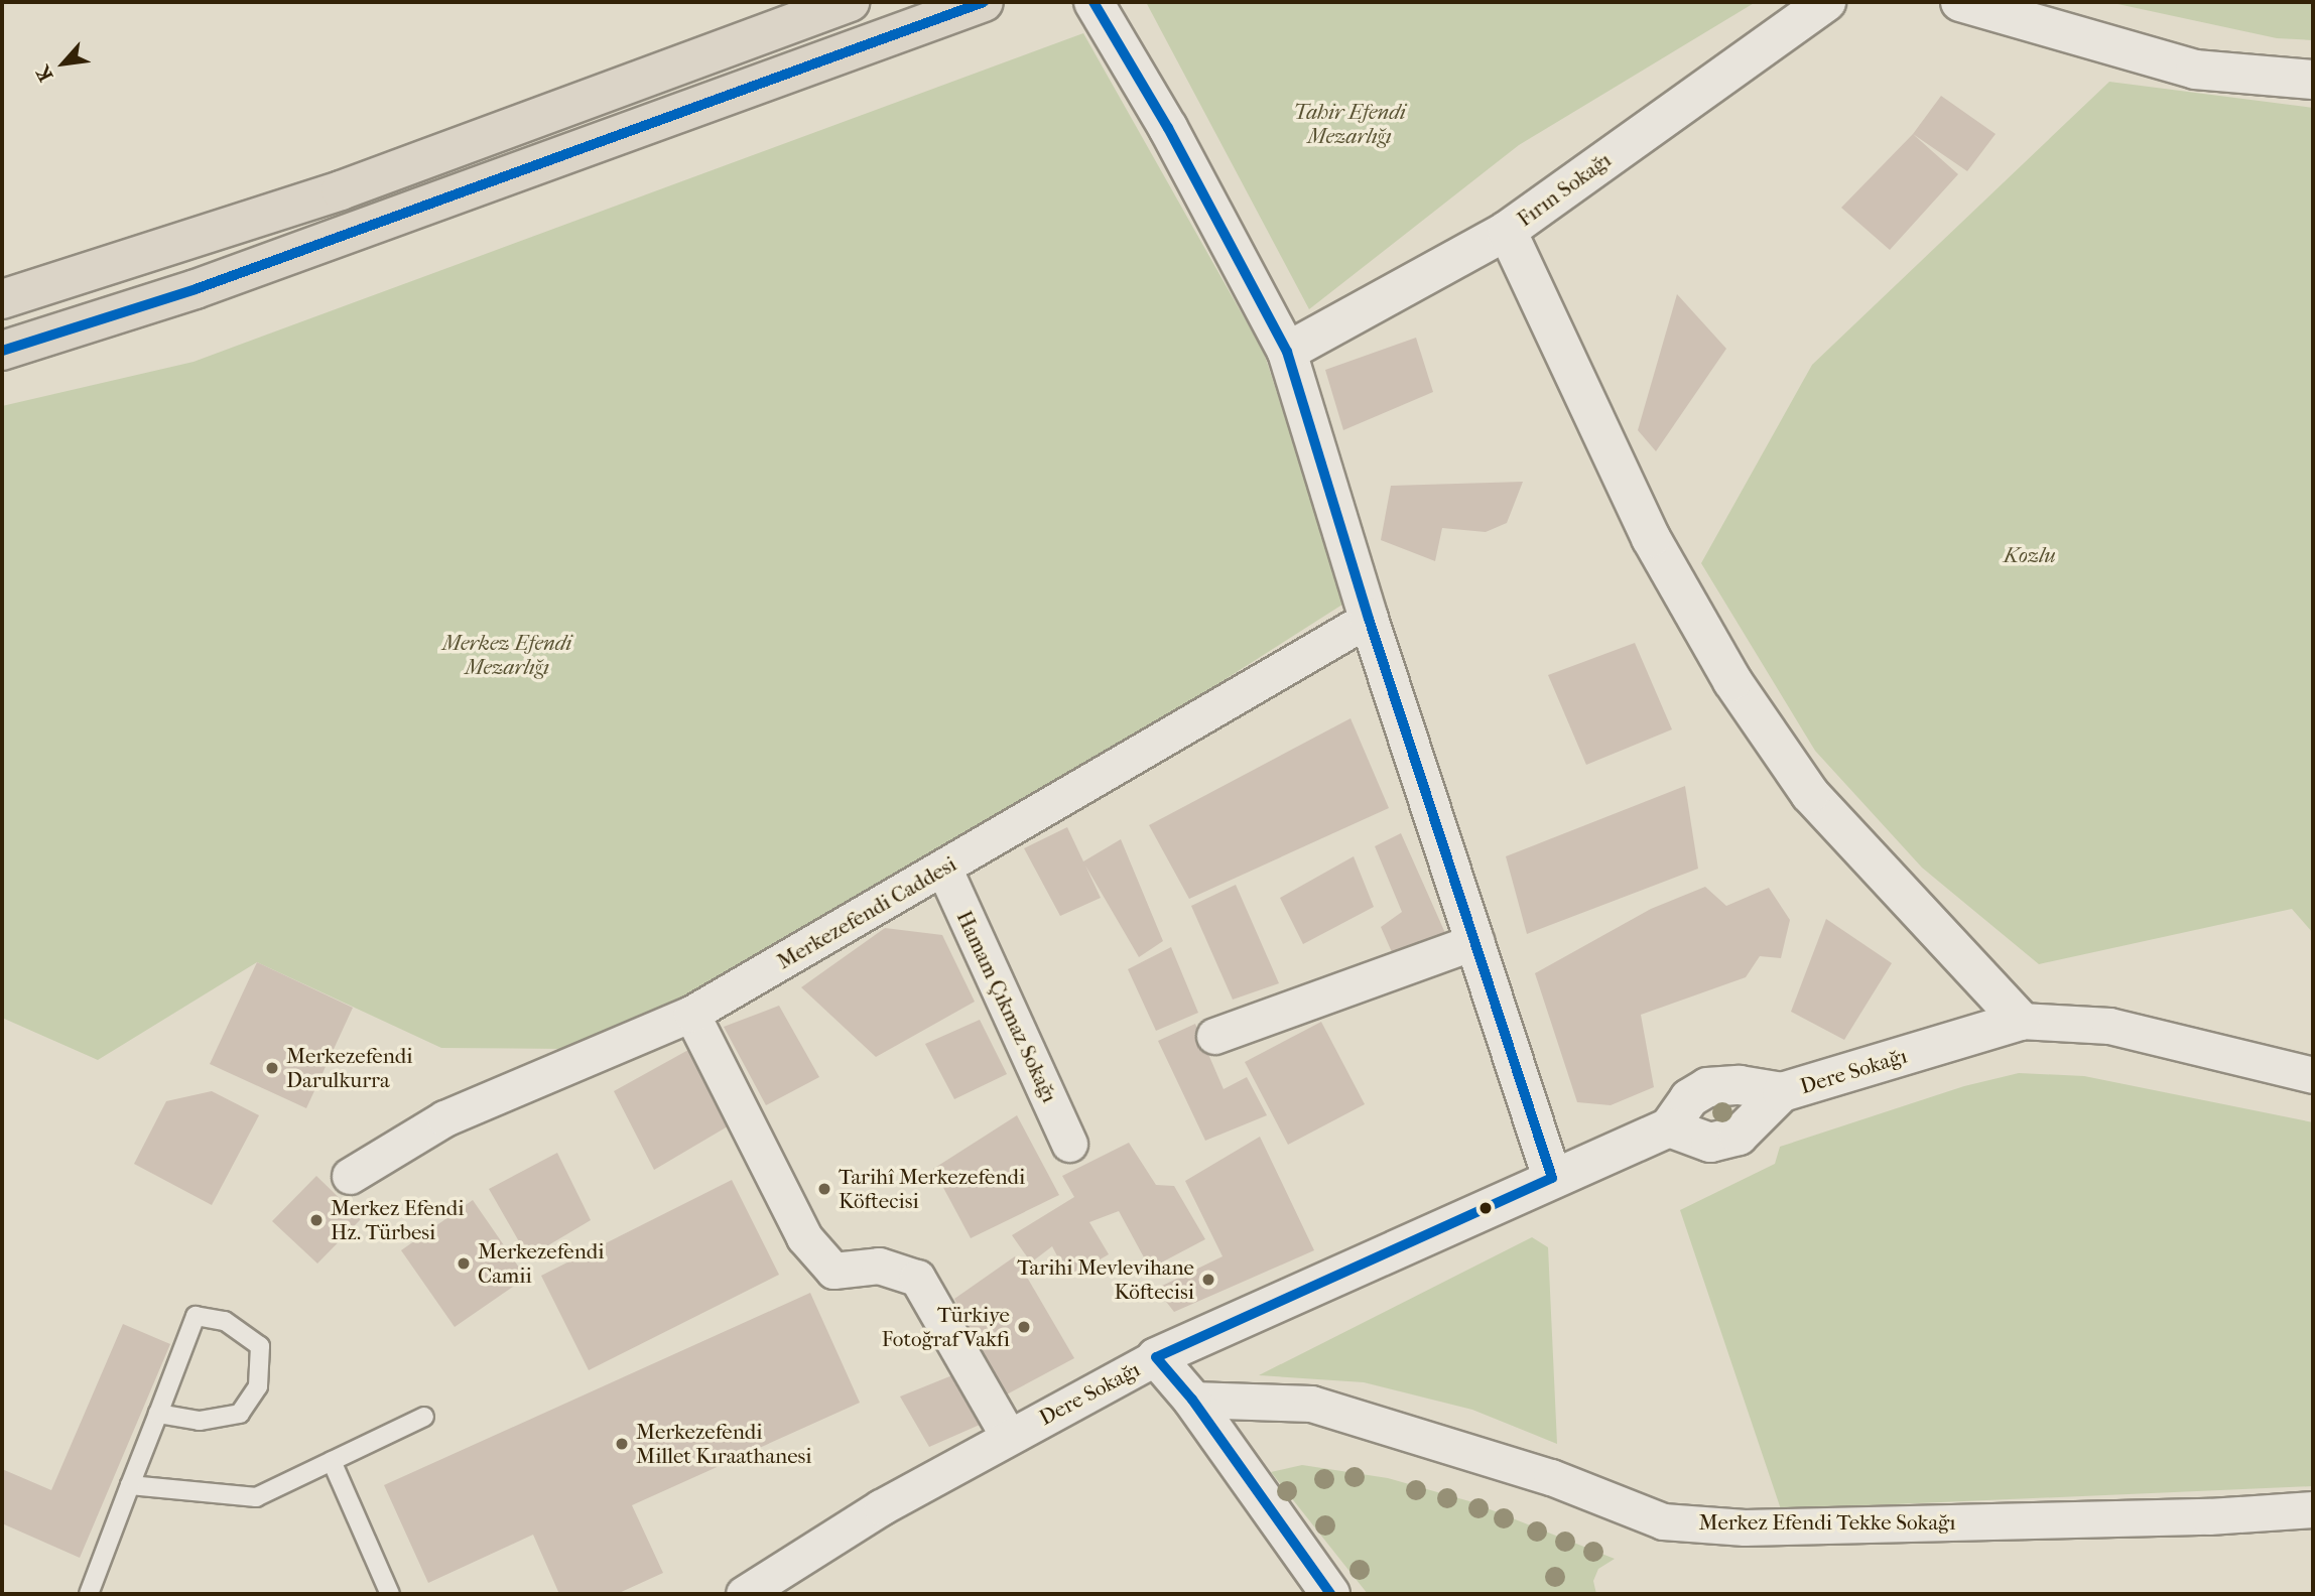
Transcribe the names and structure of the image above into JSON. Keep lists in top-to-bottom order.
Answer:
{
  "streets": {
    "street": [
      "Fırın Sokağı",
      "Merkezefendi Caddesi",
      "Hamam Çıkmaz Sokağı",
      "Dere Sokağı",
      "Merkez Efendi Tekke Sokağı"
    ]
  },
  "crossings": [
    ["Merkezefendi Caddesi", "Hamam Çıkmaz Sokağı"]
  ],
  "parks": ["Tahir Efendi Mezarlığı", "Kozlu", "Merkez Efendi Mezarlığı"],
  "places": [
    "Merkezefendi Darulkurra",
    "Tarihî Merkezefendi Köftecisi",
    "Merkez Efendi Hz. Türbesi",
    "Merkezefendi Camii",
    "Tarihi Mevlevihane Köftecisi",
    "Türkiye Fotoğraf Vakfı",
    "Merkezefendi Millet Kıraathanesi"
  ],
  "north": "bottom left"
}
